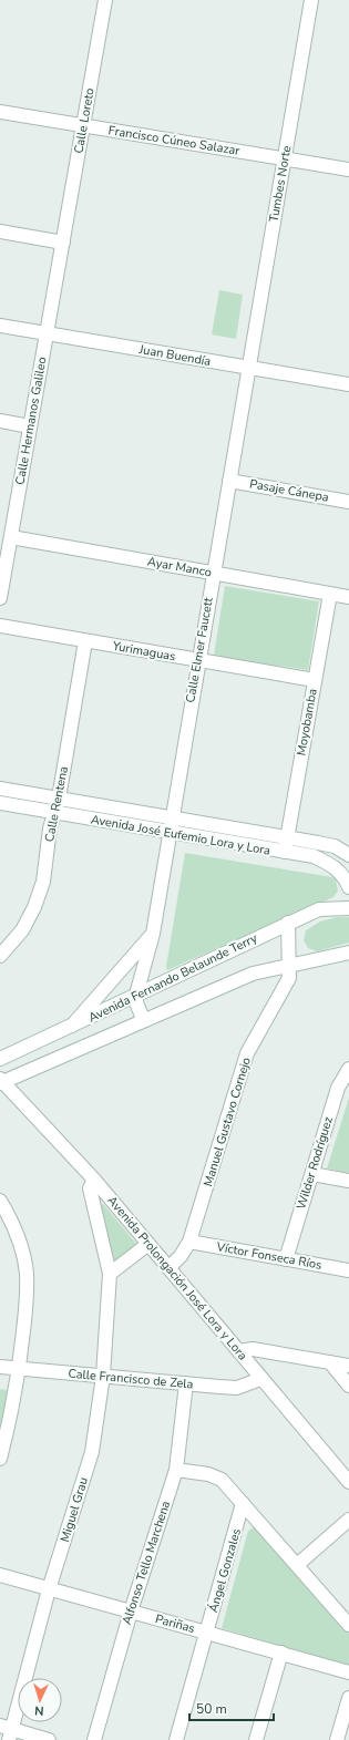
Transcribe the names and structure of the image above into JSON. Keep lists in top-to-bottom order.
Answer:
{
  "streets": {
    "street": [
      "Calle Loreto",
      "Francisco Cúneo Salazar",
      "Tumbes Norte",
      "Juan Buendía",
      "Calle Hermanos Galileo",
      "Pasaje Cánepa",
      "Ayar Manco",
      "Calle Elmer Faucett",
      "Yurimaguas",
      "Moyobamba",
      "Calle Rentena",
      "Avenida José Eufemio Lora y Lora",
      "Avenida Fernando Belaunde Terry",
      "Manuel Gustavo Cornejo",
      "Wilder Rodríguez",
      "Víctor Fonseca Ríos",
      "Avenida Prolongación José Lora y Lora",
      "Calle Francisco de Zela",
      "Miguel Grau",
      "Alfonso Tello Marchena",
      "Ángel Gonzales",
      "Pariñas"
    ]
  },
  "crossings": [
    ["Calle Loreto", "Francisco Cúneo Salazar"],
    ["Calle Loreto", "Calle Hermanos Galileo"],
    ["Francisco Cúneo Salazar", "Tumbes Norte"],
    ["Tumbes Norte", "Juan Buendía"],
    ["Tumbes Norte", "Calle Elmer Faucett"],
    ["Juan Buendía", "Calle Hermanos Galileo"],
    ["Juan Buendía", "Calle Elmer Faucett"],
    ["Calle Hermanos Galileo", "Ayar Manco"],
    ["Pasaje Cánepa", "Calle Elmer Faucett"],
    ["Ayar Manco", "Calle Elmer Faucett"],
    ["Ayar Manco", "Moyobamba"],
    ["Calle Elmer Faucett", "Yurimaguas"],
    ["Calle Elmer Faucett", "Avenida José Eufemio Lora y Lora"],
    ["Calle Elmer Faucett", "Avenida Fernando Belaunde Terry"],
    ["Yurimaguas", "Moyobamba"],
    ["Yurimaguas", "Calle Rentena"],
    ["Moyobamba", "Avenida José Eufemio Lora y Lora"],
    ["Calle Rentena", "Avenida José Eufemio Lora y Lora"],
    ["Avenida Fernando Belaunde Terry", "Manuel Gustavo Cornejo"],
    ["Avenida Fernando Belaunde Terry", "Avenida Prolongación José Lora y Lora"],
    ["Manuel Gustavo Cornejo", "Víctor Fonseca Ríos"],
    ["Manuel Gustavo Cornejo", "Avenida Prolongación José Lora y Lora"],
    ["Wilder Rodríguez", "Víctor Fonseca Ríos"],
    ["Avenida Prolongación José Lora y Lora", "Calle Francisco de Zela"],
    ["Avenida Prolongación José Lora y Lora", "Miguel Grau"],
    ["Calle Francisco de Zela", "Miguel Grau"],
    ["Calle Francisco de Zela", "Alfonso Tello Marchena"],
    ["Miguel Grau", "Pariñas"],
    ["Alfonso Tello Marchena", "Pariñas"],
    ["Ángel Gonzales", "Pariñas"]
  ],
  "scale_bar": "50 m",
  "north": "bottom"
}
